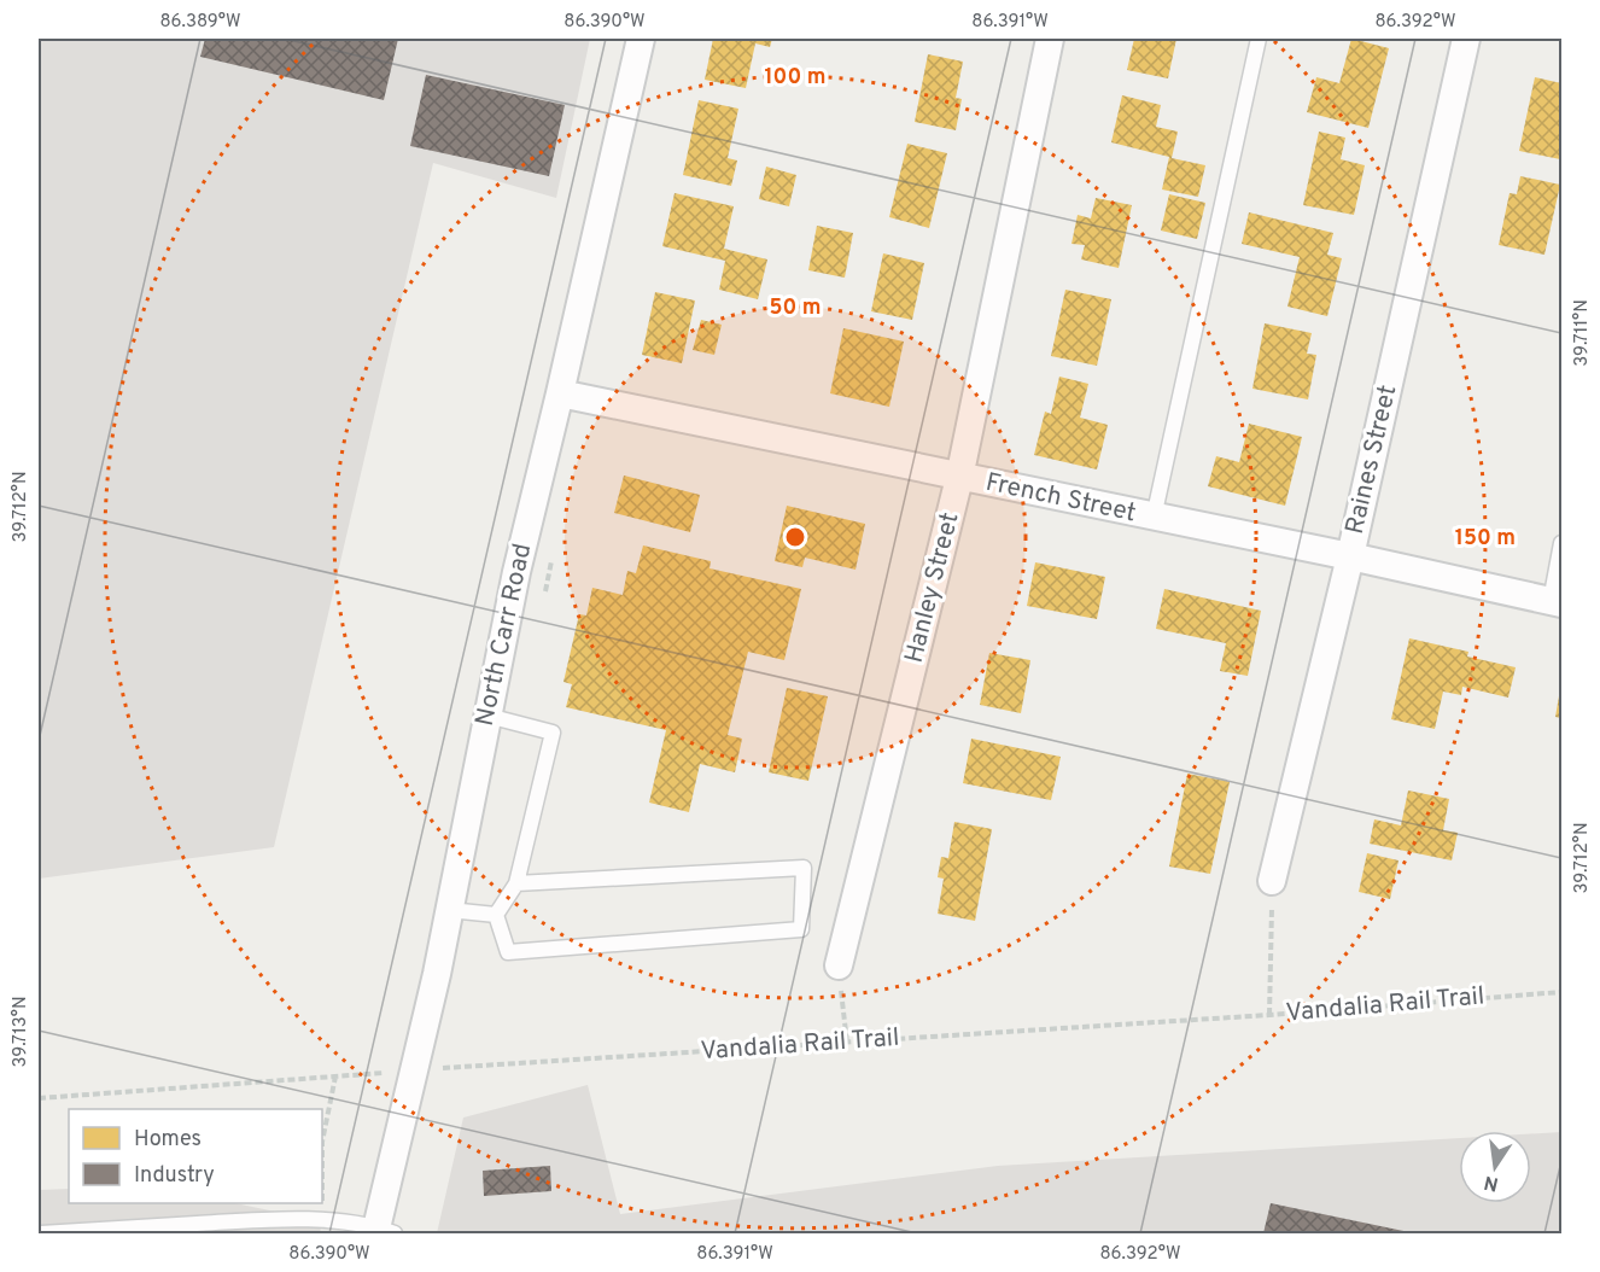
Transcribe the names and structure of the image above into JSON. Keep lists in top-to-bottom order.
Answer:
{
  "streets": {
    "street": [
      "Raines Street",
      "French Street",
      "Hanley Street",
      "North Carr Road"
    ],
    "path": ["Vandalia Rail Trail"]
  },
  "crossings": [
    ["Raines Street", "French Street"],
    ["French Street", "Hanley Street"],
    ["French Street", "North Carr Road"],
    ["North Carr Road", "Vandalia Rail Trail"]
  ],
  "legend": ["Homes", "Industry"],
  "north": "bottom",
  "coordinates": [
    "86.389°W",
    "86.390°W",
    "86.391°W",
    "86.392°W",
    "39.711°N",
    "39.712°N",
    "39.713°N"
  ],
  "rings": ["100 m", "50 m", "150 m"]
}
